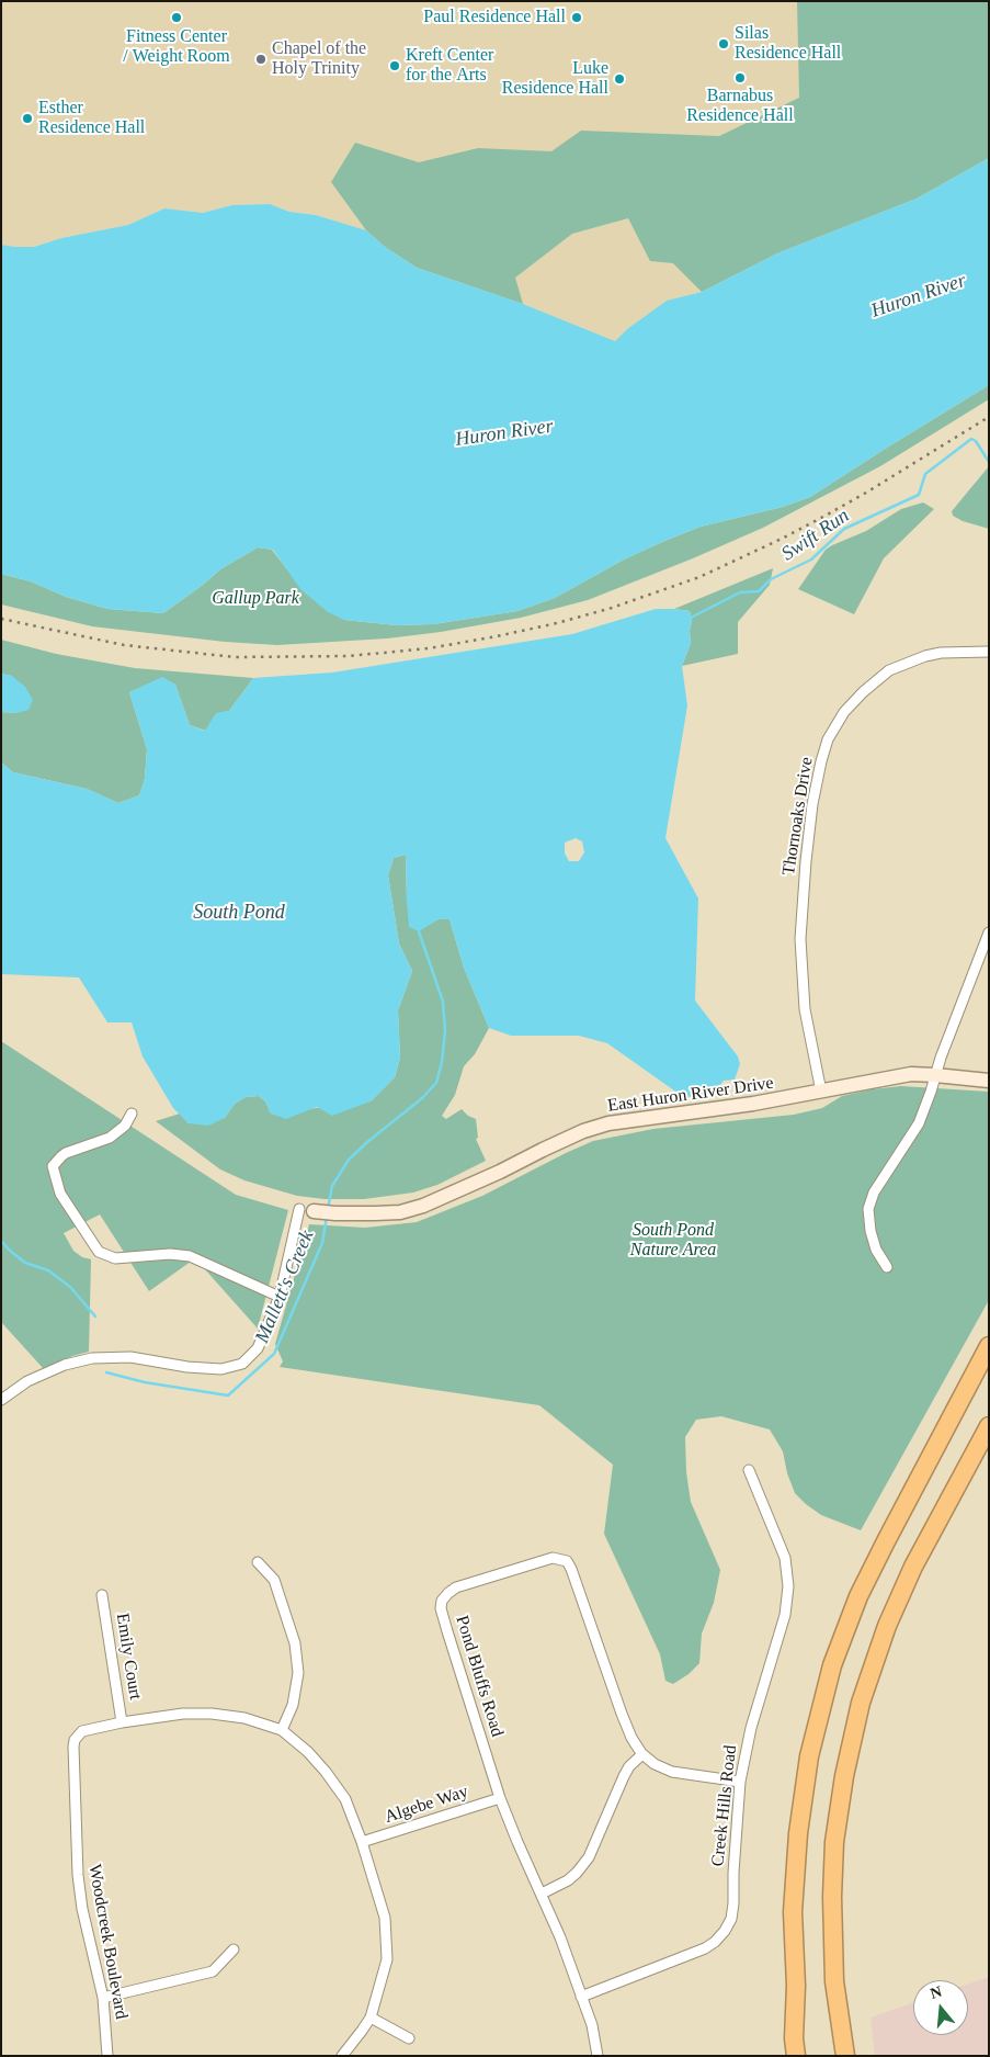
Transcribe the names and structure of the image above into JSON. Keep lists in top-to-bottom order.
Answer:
{
  "streets": {
    "main road": ["East Huron River Drive"],
    "street": [
      "Thornoaks Drive",
      "Emily Court",
      "Pond Bluffs Road",
      "Algebe Way",
      "Creek Hills Road",
      "Woodcreek Boulevard"
    ]
  },
  "crossings": [
    ["Thornoaks Drive", "East Huron River Drive"],
    ["Emily Court", "Woodcreek Boulevard"],
    ["Pond Bluffs Road", "Algebe Way"],
    ["Pond Bluffs Road", "Creek Hills Road"]
  ],
  "water": [
    "Huron River",
    "Swift Run",
    "South Pond",
    "Mallett's Creek"
  ],
  "parks": ["Gallup Park", "South Pond Nature Area"],
  "places": [
    "Fitness Center / Weight Room",
    "Paul Residence Hall",
    "Silas Residence Hall",
    "Chapel of the Holy Trinity",
    "Kreft Center for the Arts",
    "Barnabus Residence Hall",
    "Luke Residence Hall",
    "Esther Residence Hall"
  ],
  "north": "top"
}
